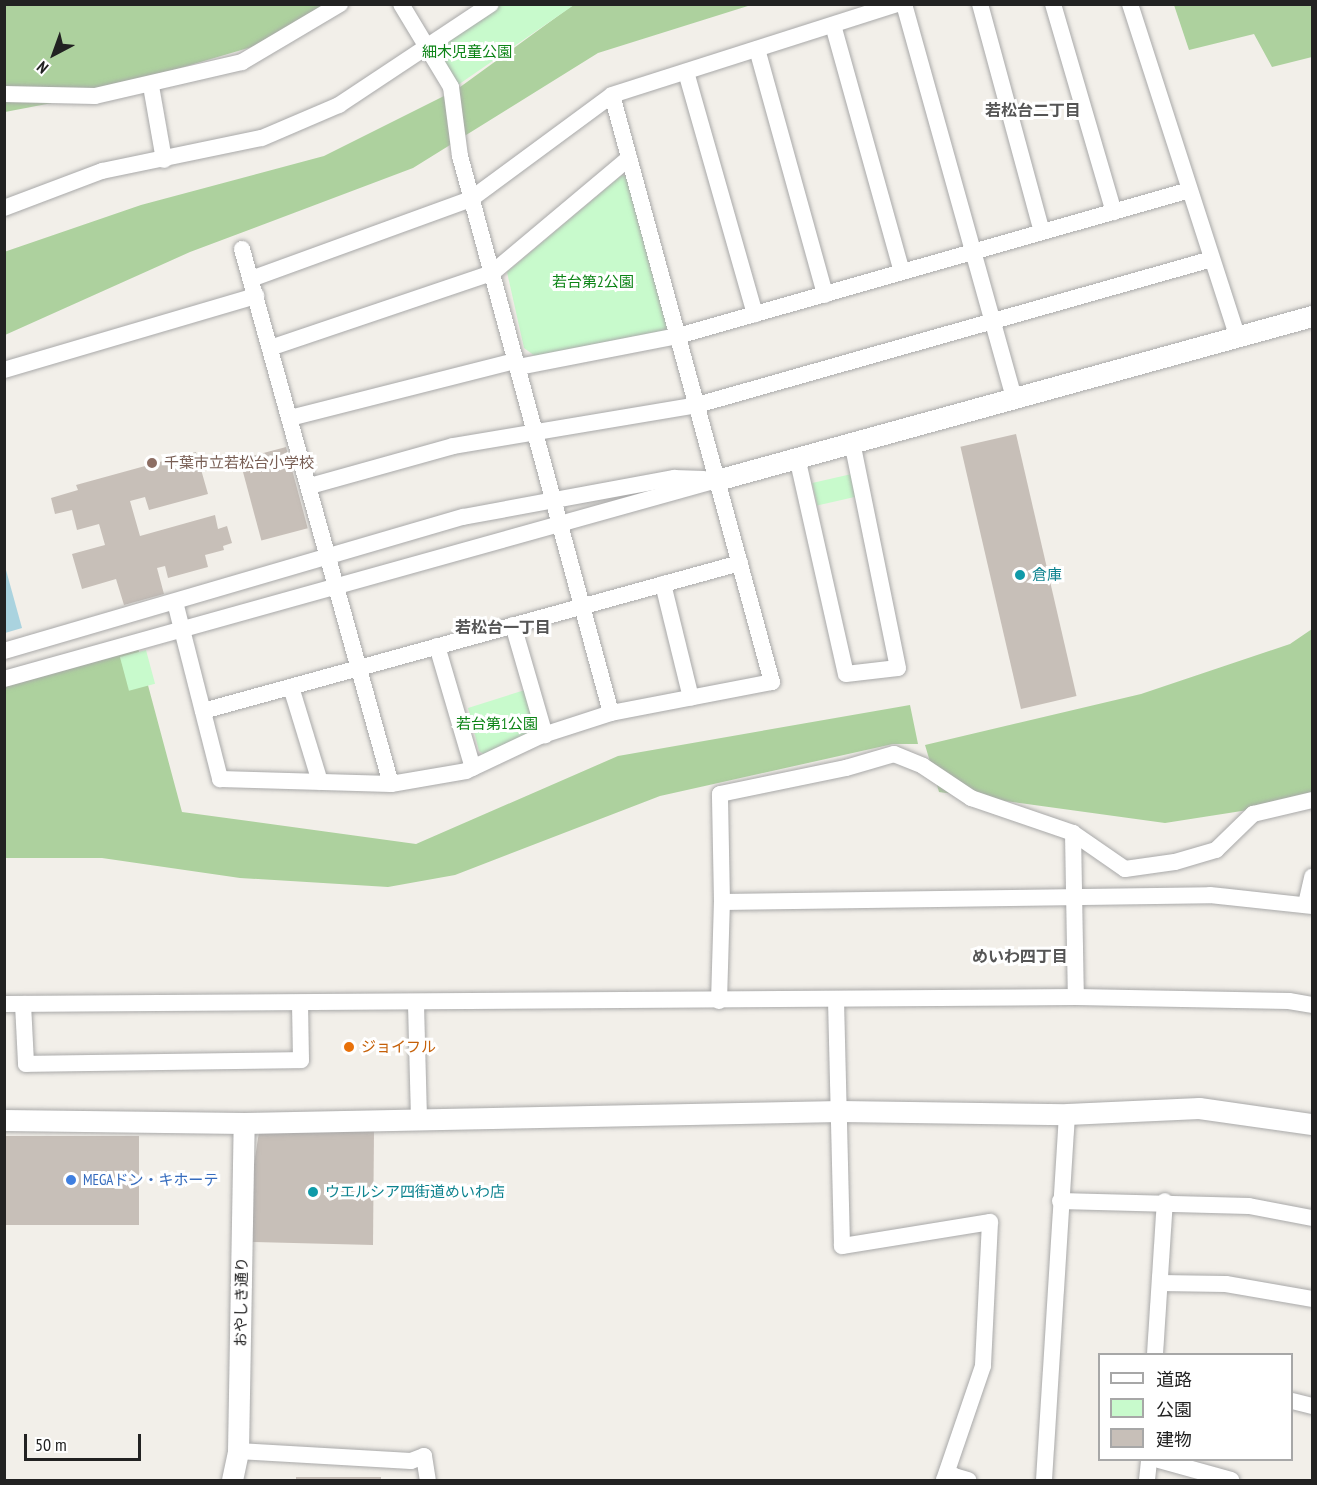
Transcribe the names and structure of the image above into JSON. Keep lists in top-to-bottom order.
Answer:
{
  "streets": {
    "street": ["おやしき通り"]
  },
  "districts": ["若松台二丁目", "若松台一丁目", "めいわ四丁目"],
  "parks": ["細木児童公園", "若台第2公園", "若台第1公園"],
  "places": [
    "千葉市立若松台小学校",
    "倉庫",
    "ジョイフル",
    "MEGAドン・キホーテ",
    "ウエルシア四街道めいわ店"
  ],
  "legend": ["道路", "公園", "建物"],
  "scale_bar": "50 m",
  "north": "bottom left"
}
